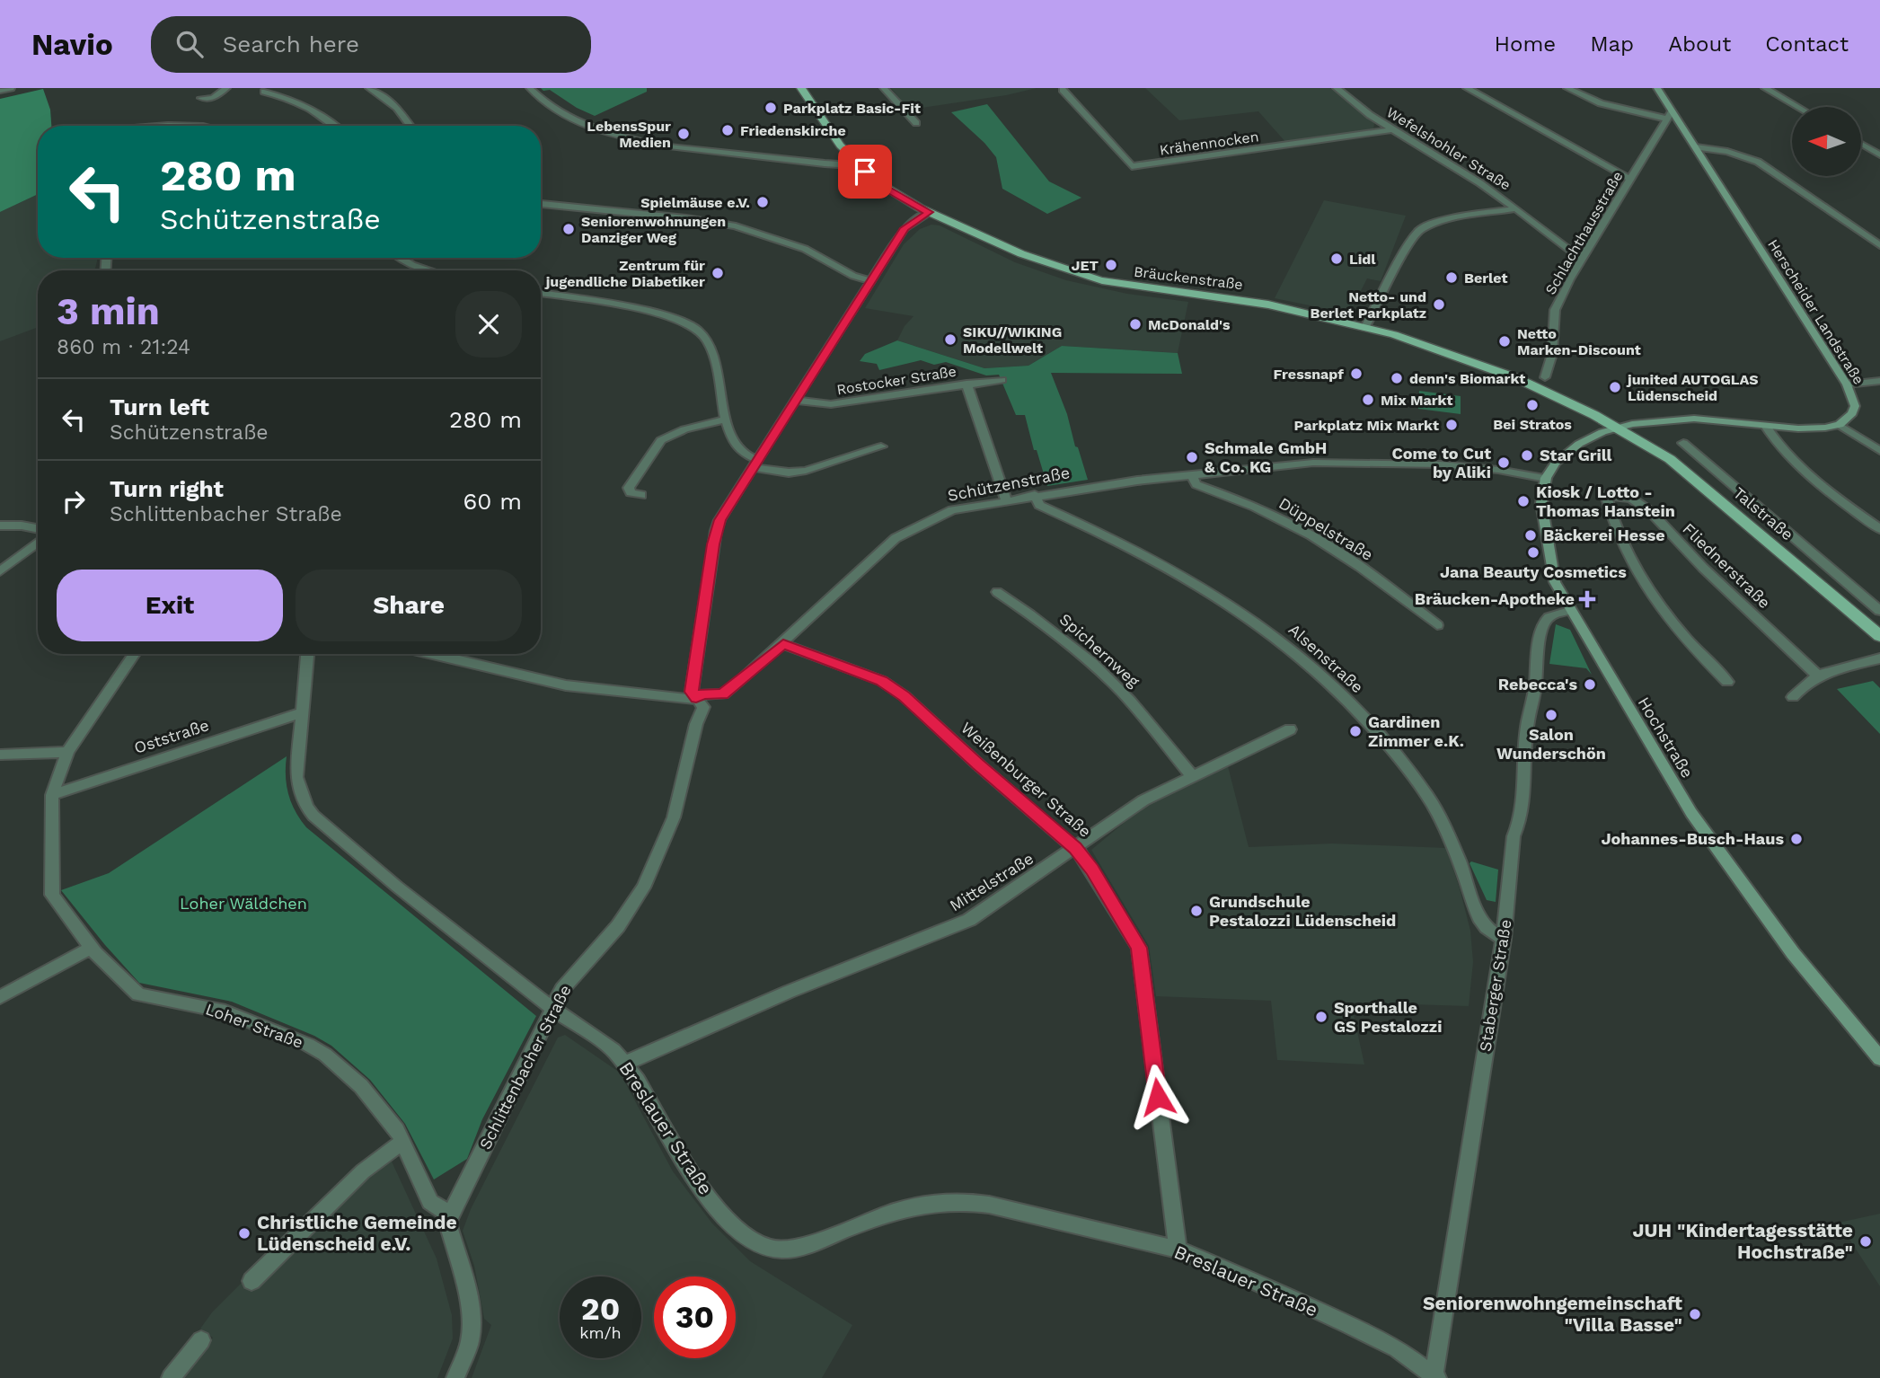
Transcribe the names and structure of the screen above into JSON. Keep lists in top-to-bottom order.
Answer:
{
  "streets": {
    "main road": [
      "Bräuckenstraße",
      "Herscheider Landstraße",
      "Talstraße",
      "Hochstraße"
    ],
    "street": [
      "Krähennocken",
      "Wefelshohler Straße",
      "Schlachthausstraße",
      "Rostocker Straße",
      "Schützenstraße",
      "Düppelstraße",
      "Fliednerstraße",
      "Spichernweg",
      "Alsenstraße",
      "Oststraße",
      "Weißenburger Straße",
      "Mittelstraße",
      "Staberger Straße",
      "Loher Straße",
      "Schlittenbacher Straße",
      "Breslauer Straße"
    ]
  },
  "crossings": [
    ["Krähennocken", "Wefelshohler Straße"],
    ["Wefelshohler Straße", "Schlachthausstraße"],
    ["Wefelshohler Straße", "Bräuckenstraße"],
    ["Schlachthausstraße", "Herscheider Landstraße"],
    ["Bräuckenstraße", "Talstraße"],
    ["Bräuckenstraße", "Schlittenbacher Straße"],
    ["Rostocker Straße", "Schlittenbacher Straße"],
    ["Schützenstraße", "Düppelstraße"],
    ["Schützenstraße", "Alsenstraße"],
    ["Schützenstraße", "Hochstraße"],
    ["Schützenstraße", "Weißenburger Straße"],
    ["Schützenstraße", "Schlittenbacher Straße"],
    ["Spichernweg", "Mittelstraße"],
    ["Alsenstraße", "Staberger Straße"],
    ["Oststraße", "Loher Straße"],
    ["Oststraße", "Breslauer Straße"],
    ["Hochstraße", "Staberger Straße"],
    ["Weißenburger Straße", "Mittelstraße"],
    ["Weißenburger Straße", "Breslauer Straße"],
    ["Mittelstraße", "Breslauer Straße"],
    ["Staberger Straße", "Breslauer Straße"],
    ["Loher Straße", "Schlittenbacher Straße"],
    ["Schlittenbacher Straße", "Breslauer Straße"]
  ],
  "parks": ["Loher Wäldchen"],
  "places": {
    "other": [
      "Parkplatz Basic-Fit",
      "Friedenskirche",
      "LebensSpur Medien",
      "Spielmäuse e.V.",
      "Seniorenwohnungen Danziger Weg",
      "Lidl",
      "JET",
      "Zentrum für jugendliche Diabetiker",
      "Berlet",
      "Netto- und Berlet Parkplatz",
      "McDonald's",
      "SIKU//WIKING Modellwelt",
      "Netto Marken-Discount",
      "Fressnapf",
      "denn's Biomarkt",
      "junited AUTOGLAS Lüdenscheid",
      "Mix Markt",
      "Bei Stratos",
      "Parkplatz Mix Markt",
      "Star Grill",
      "Schmale GmbH & Co. KG",
      "Come to Cut by Aliki",
      "Kiosk / Lotto - Thomas Hanstein",
      "Bäckerei Hesse",
      "Jana Beauty Cosmetics",
      "Rebecca's",
      "Salon Wunderschön",
      "Gardinen Zimmer e.K.",
      "Johannes-Busch-Haus",
      "Grundschule Pestalozzi Lüdenscheid",
      "Sporthalle GS Pestalozzi",
      "Christliche Gemeinde Lüdenscheid e.V.",
      "JUH \"Kindertagesstätte Hochstraße\"",
      "Seniorenwohngemeinschaft \"Villa Basse\""
    ],
    "health": ["Bräucken-Apotheke"]
  },
  "north": "left",
  "page": {
    "header": "Navio",
    "search": "Search here",
    "nav": [
      "Home",
      "Map",
      "About",
      "Contact"
    ],
    "turn": ["280 m", "Schützenstraße"],
    "heading": ["3 min", "860 m · 21:24"],
    "list": [
      {
        "name": "Turn left",
        "note": "Schützenstraße",
        "value": "280 m"
      },
      {
        "name": "Turn right",
        "note": "Schlittenbacher Straße",
        "value": "60 m"
      }
    ],
    "buttons": ["Exit", "Share"],
    "speed": "20 km/h",
    "limit": "30"
  }
}
